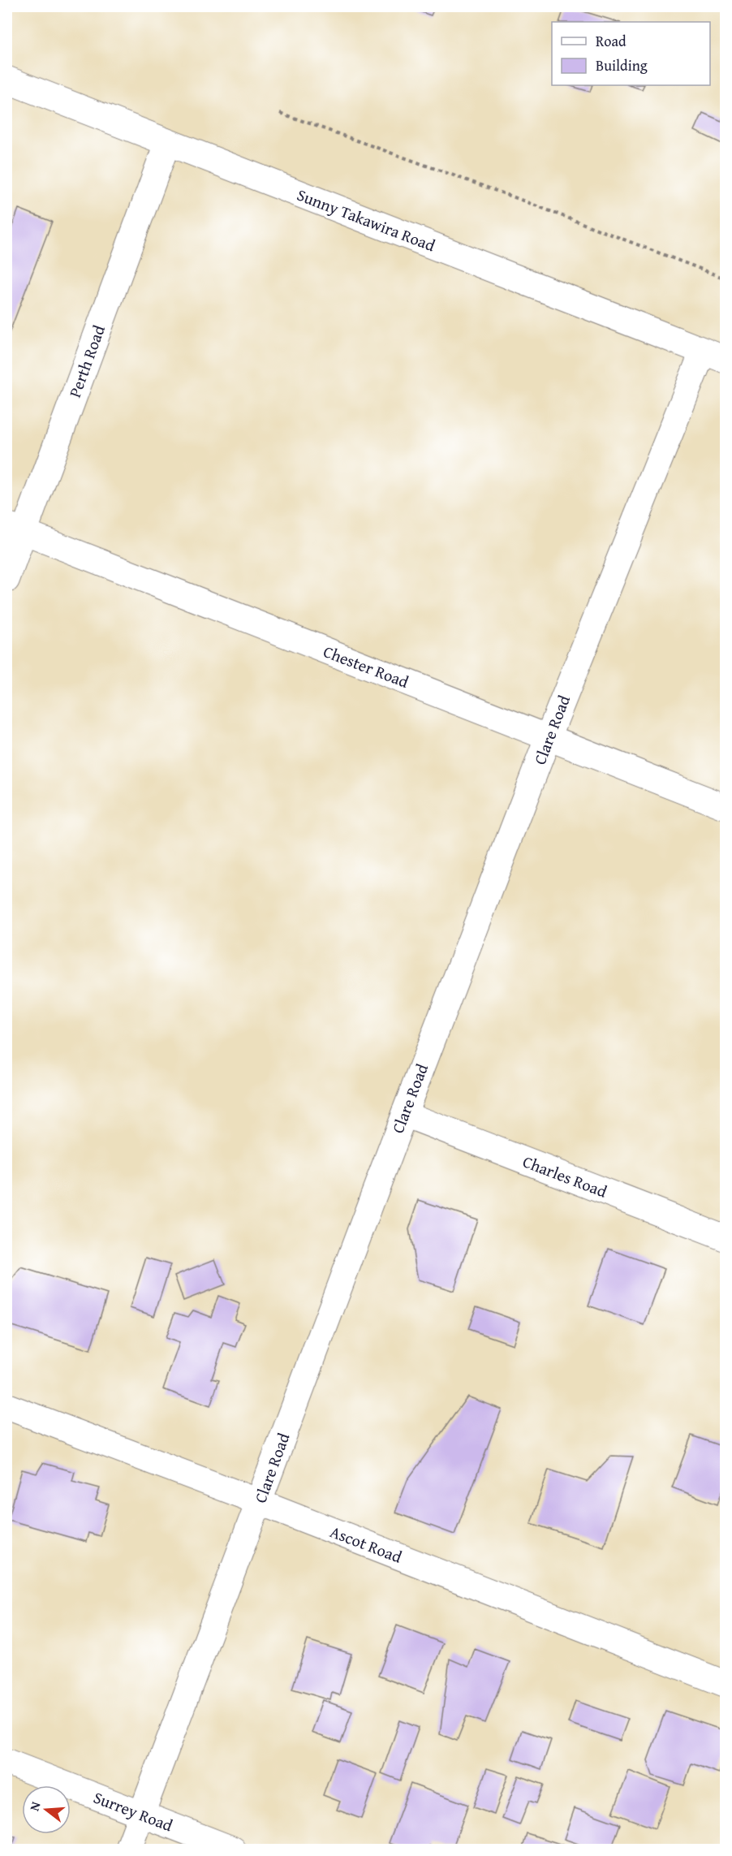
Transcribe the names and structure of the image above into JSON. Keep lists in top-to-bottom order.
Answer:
{
  "streets": {
    "main road": ["Sunny Takawira Road"],
    "street": [
      "Perth Road",
      "Chester Road",
      "Clare Road",
      "Charles Road",
      "Ascot Road",
      "Surrey Road"
    ]
  },
  "crossings": [
    ["Sunny Takawira Road", "Perth Road"],
    ["Sunny Takawira Road", "Clare Road"],
    ["Perth Road", "Chester Road"],
    ["Chester Road", "Clare Road"],
    ["Clare Road", "Charles Road"],
    ["Clare Road", "Ascot Road"],
    ["Clare Road", "Surrey Road"]
  ],
  "legend": ["Road", "Building"],
  "north": "left"
}
